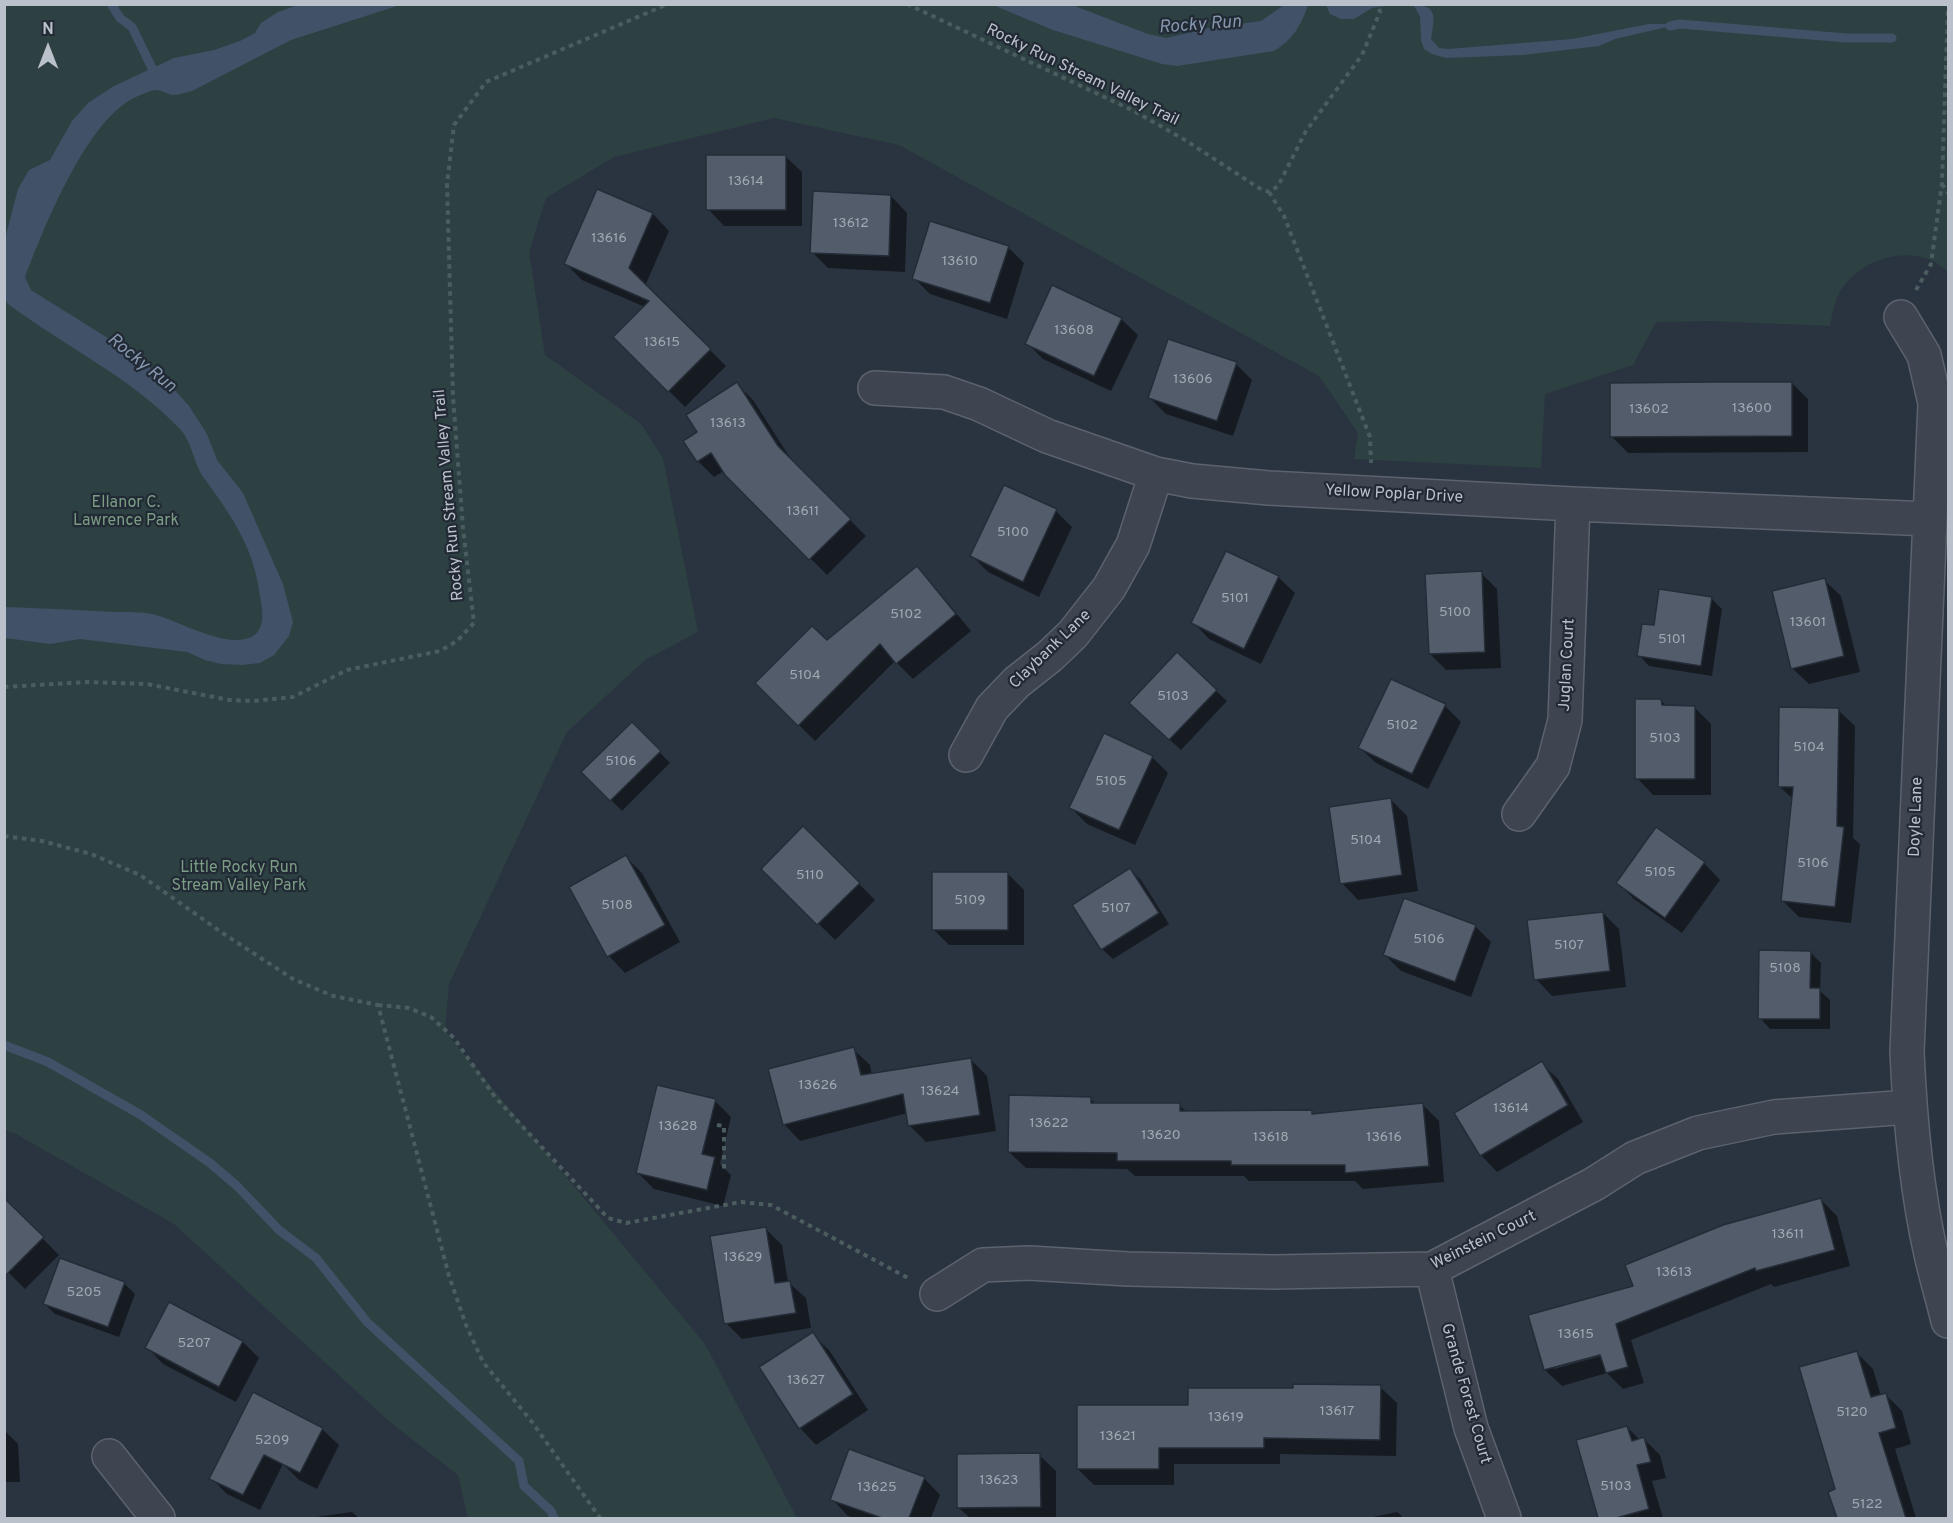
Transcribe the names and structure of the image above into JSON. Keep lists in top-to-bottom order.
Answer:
{
  "streets": {
    "street": [
      "Yellow Poplar Drive",
      "Claybank Lane",
      "Juglan Court",
      "Doyle Lane",
      "Weinstein Court",
      "Grande Forest Court"
    ],
    "path": ["Rocky Run Stream Valley Trail"]
  },
  "crossings": [
    ["Yellow Poplar Drive", "Claybank Lane"],
    ["Yellow Poplar Drive", "Juglan Court"],
    ["Yellow Poplar Drive", "Doyle Lane"],
    ["Doyle Lane", "Weinstein Court"],
    ["Weinstein Court", "Grande Forest Court"]
  ],
  "water": ["Rocky Run"],
  "parks": ["Ellanor C. Lawrence Park", "Little Rocky Run Stream Valley Park"],
  "house_numbers": [
    "13614",
    "13612",
    "13616",
    "13610",
    "13608",
    "13615",
    "13606",
    "13600",
    "13602",
    "13613",
    "13611",
    "5100",
    "5101",
    "5100",
    "5102",
    "13601",
    "5101",
    "5104",
    "5103",
    "5102",
    "5103",
    "5104",
    "5106",
    "5105",
    "5104",
    "5106",
    "5105",
    "5110",
    "5109",
    "5108",
    "5107",
    "5106",
    "5107",
    "5108",
    "13626",
    "13624",
    "13614",
    "13622",
    "13628",
    "13620",
    "13618",
    "13616",
    "13611",
    "13629",
    "13613",
    "5205",
    "13615",
    "5207",
    "13627",
    "13617",
    "5120",
    "13619",
    "13621",
    "5209",
    "13623",
    "5103",
    "13625",
    "5122"
  ],
  "north": "top"
}
